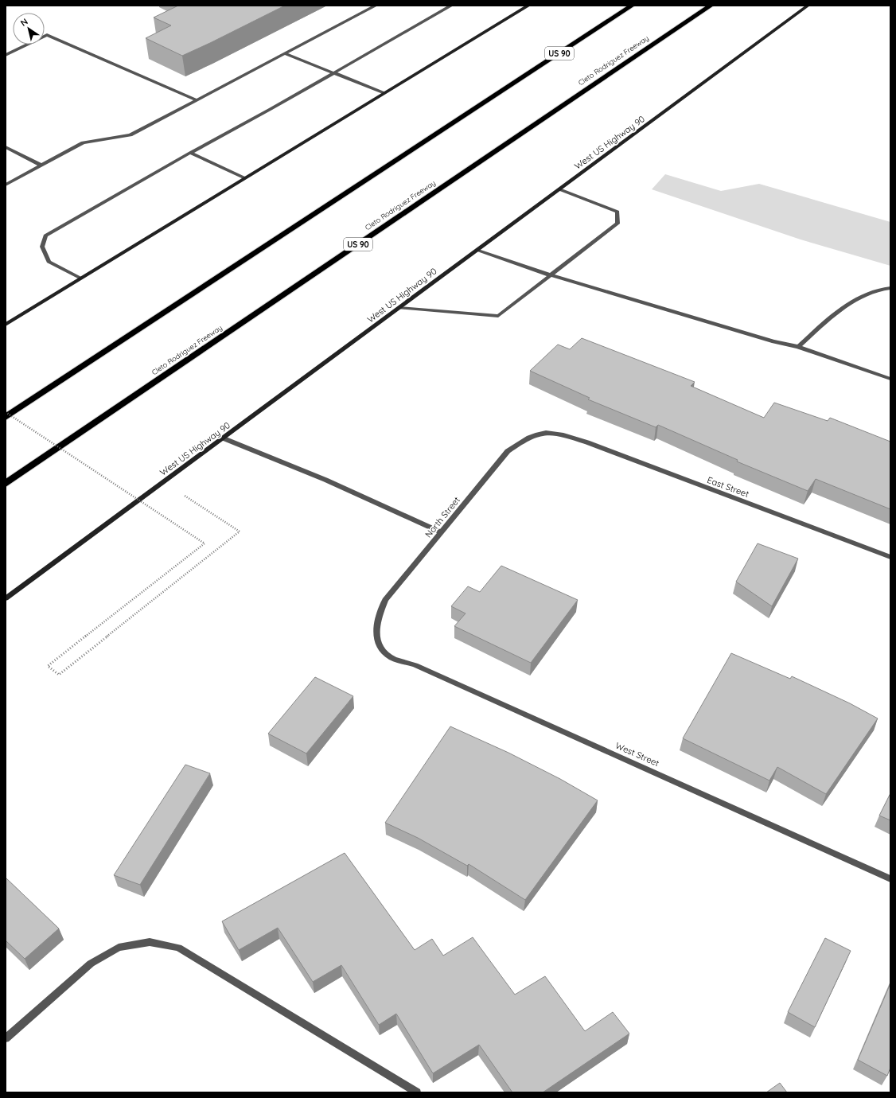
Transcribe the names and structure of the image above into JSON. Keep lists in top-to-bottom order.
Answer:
{
  "streets": {
    "highway": ["US 90", "Cleto Rodriguez Freeway"],
    "main road": ["West US Highway 90"],
    "lane": ["East Street", "North Street", "West Street"]
  },
  "crossings": [
    ["East Street", "North Street"],
    ["North Street", "West Street"]
  ],
  "north": "top left"
}
